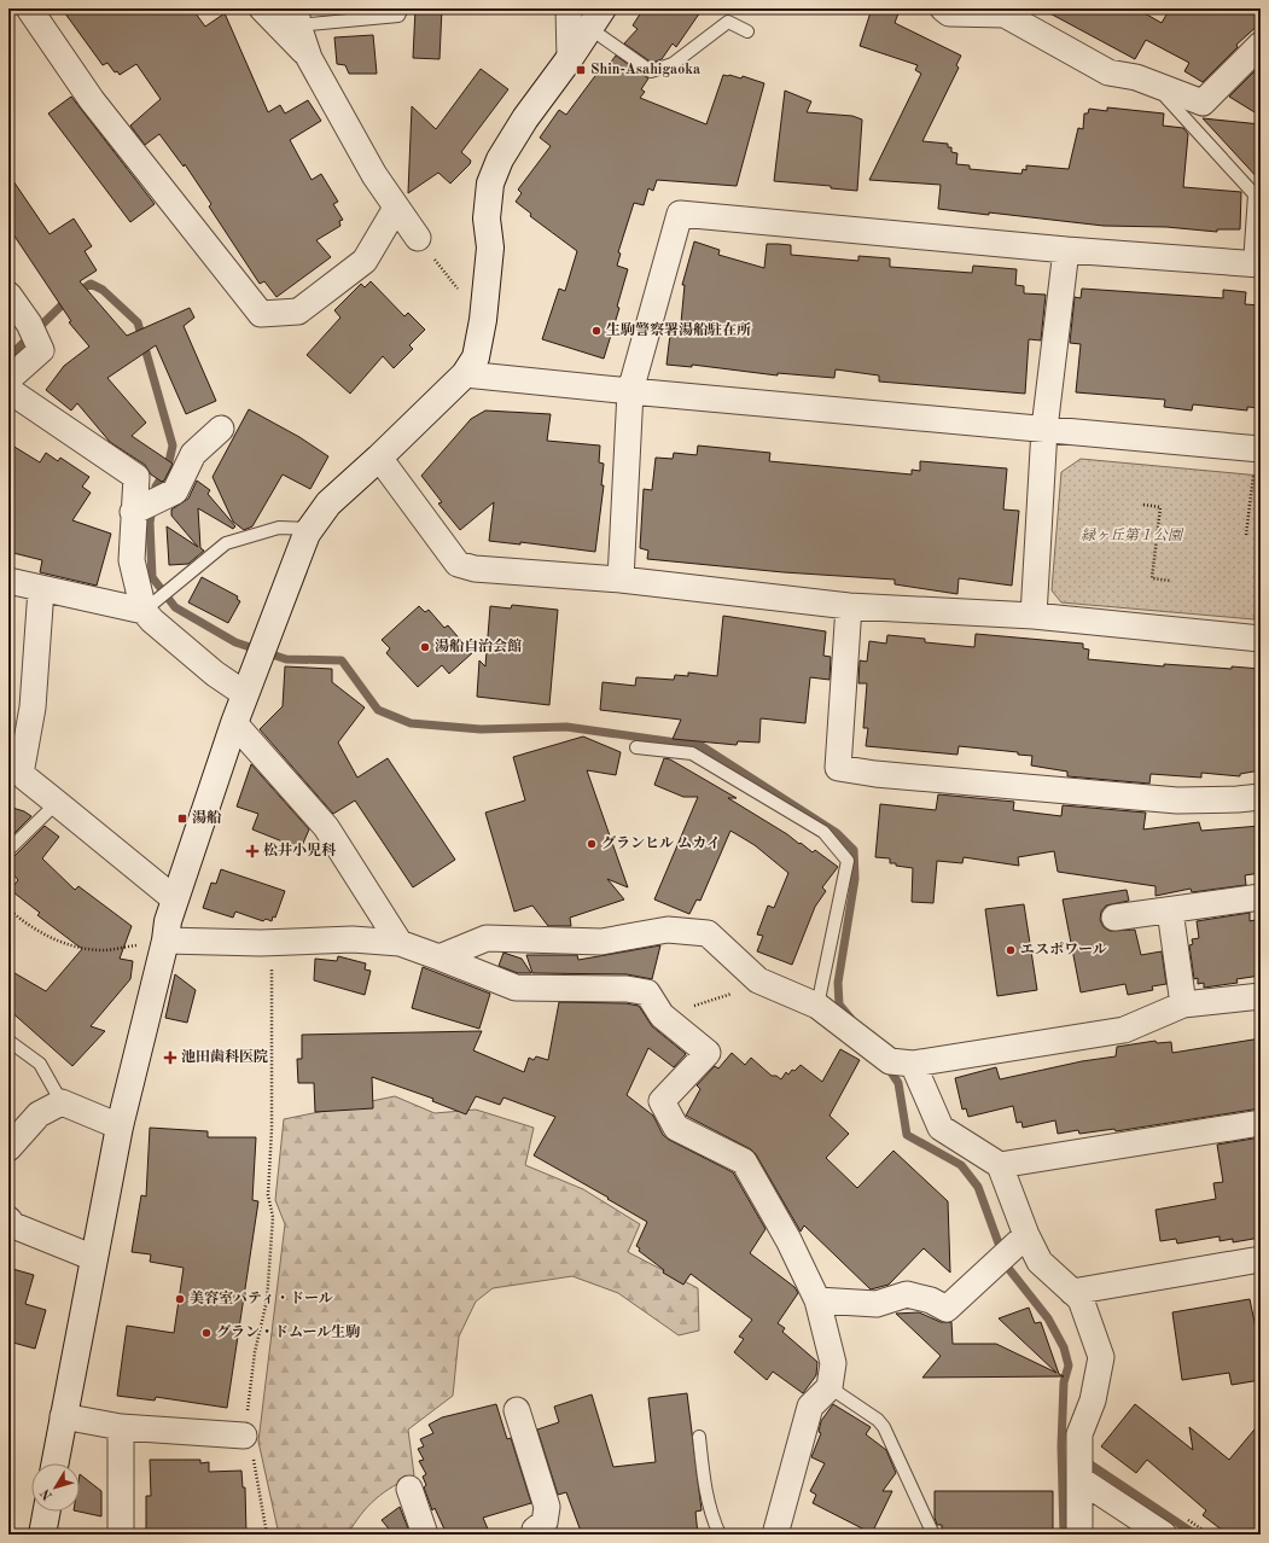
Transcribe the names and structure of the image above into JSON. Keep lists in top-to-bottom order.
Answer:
{
  "parks": ["緑ヶ丘第１公園"],
  "places": {
    "transit": ["Shin-Asahigaoka", "湯船"],
    "other": [
      "生駒警察署湯船駐在所",
      "湯船自治会館",
      "グランヒル ムカイ",
      "エスポワール",
      "美容室パティ・ドール",
      "グラン・ドムール生駒"
    ],
    "health": ["松井小児科", "池田歯科医院"]
  },
  "north": "bottom left"
}
